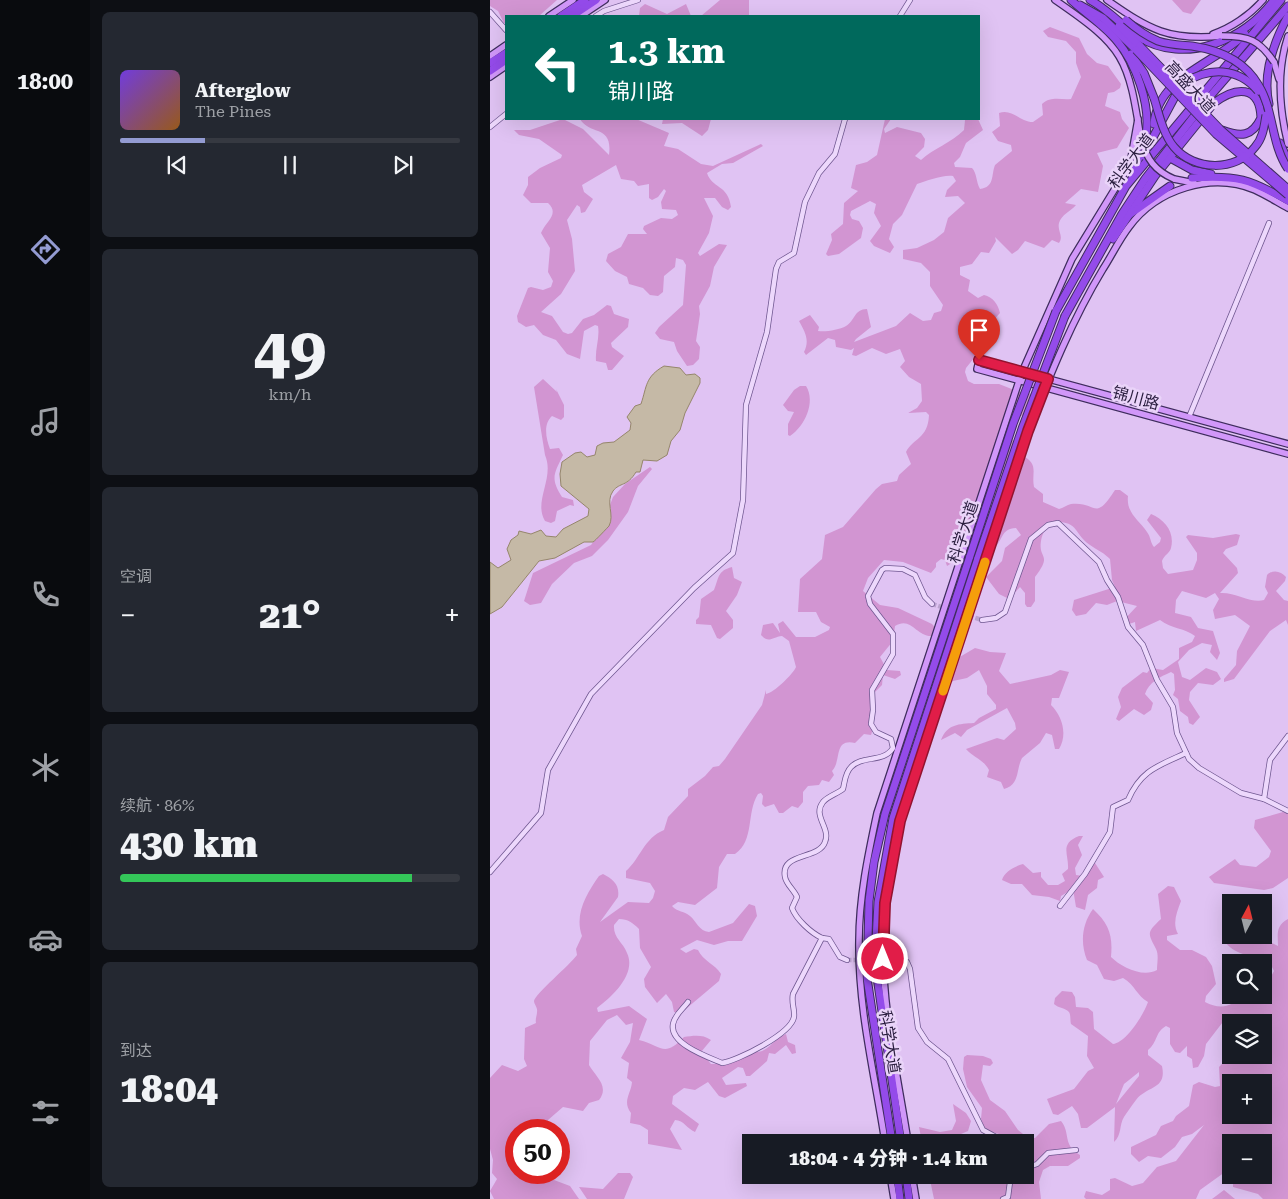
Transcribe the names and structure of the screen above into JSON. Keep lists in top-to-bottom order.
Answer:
{
  "streets": {
    "highway": ["高盛大道", "科学大道"],
    "main road": ["锦川路"]
  },
  "crossings": [
    ["科学大道", "锦川路"]
  ],
  "north": "top",
  "page": {
    "tabs": "18:00",
    "turn": ["1.3 km", "锦川路"],
    "song": ["Afterglow", "The Pines"],
    "tile": [
      ["49", "km/h"],
      "空调",
      ["续航 · 86%", "430 km"],
      ["到达", "18:04"]
    ],
    "heat": ["−", "21°", "+"],
    "map_buttons": ["+", "−"],
    "limit": "50",
    "trip": "18:04 · 4 分钟 · 1.4 km"
  }
}
